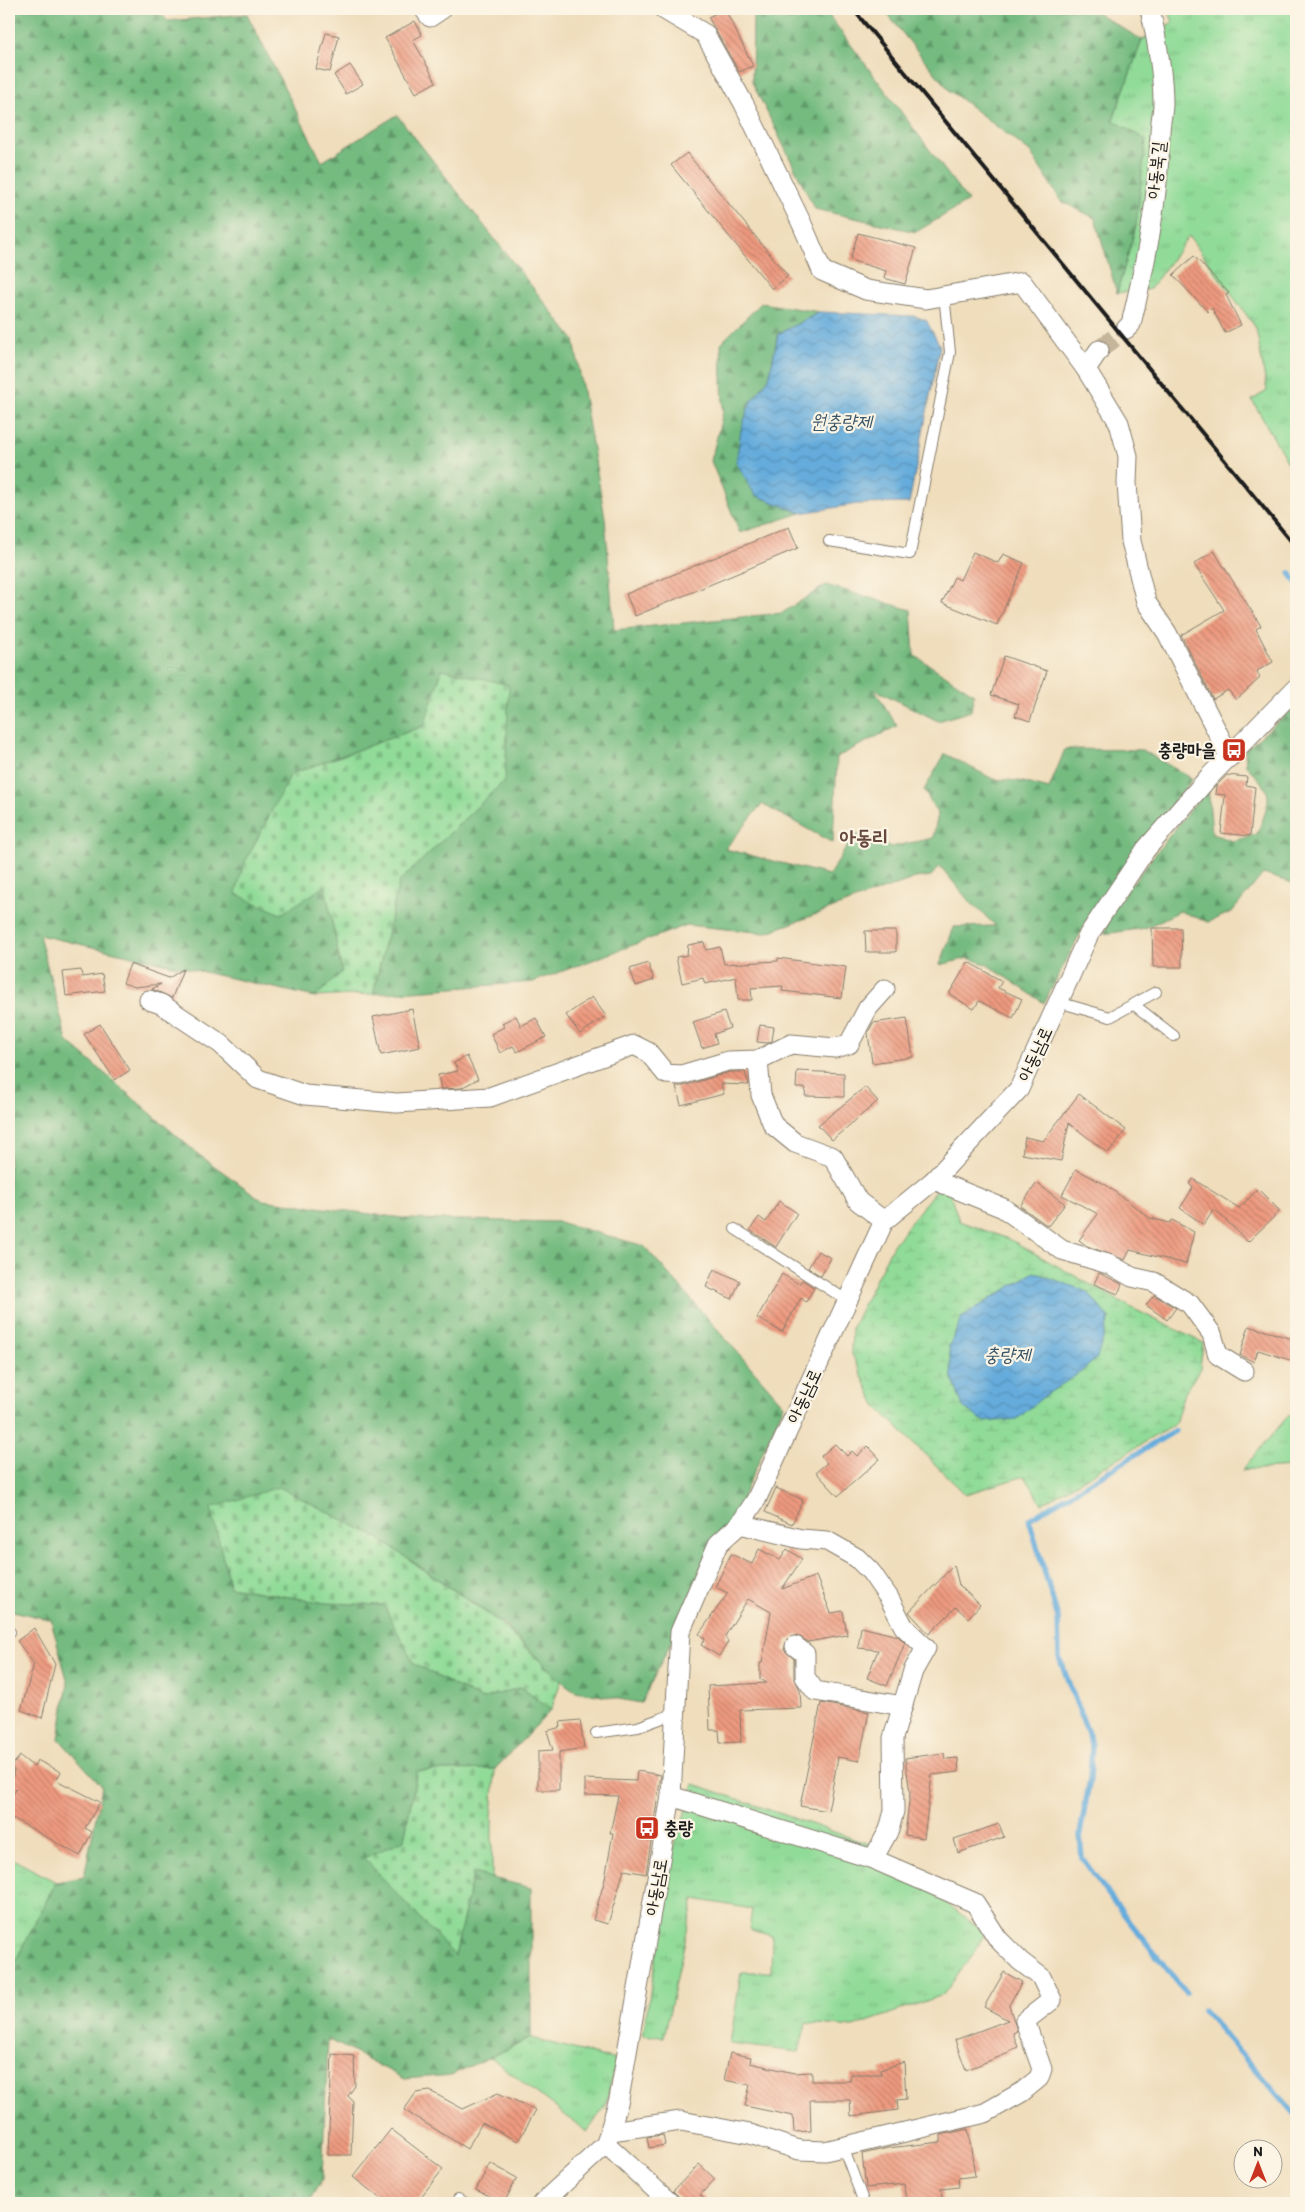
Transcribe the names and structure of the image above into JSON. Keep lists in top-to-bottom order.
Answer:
{
  "streets": {
    "street": ["아동북길", "아동남로"]
  },
  "districts": ["아동리"],
  "water": ["원충량제", "충량제"],
  "places": {
    "bus stop": ["충량마을", "충량"]
  },
  "north": "top"
}
